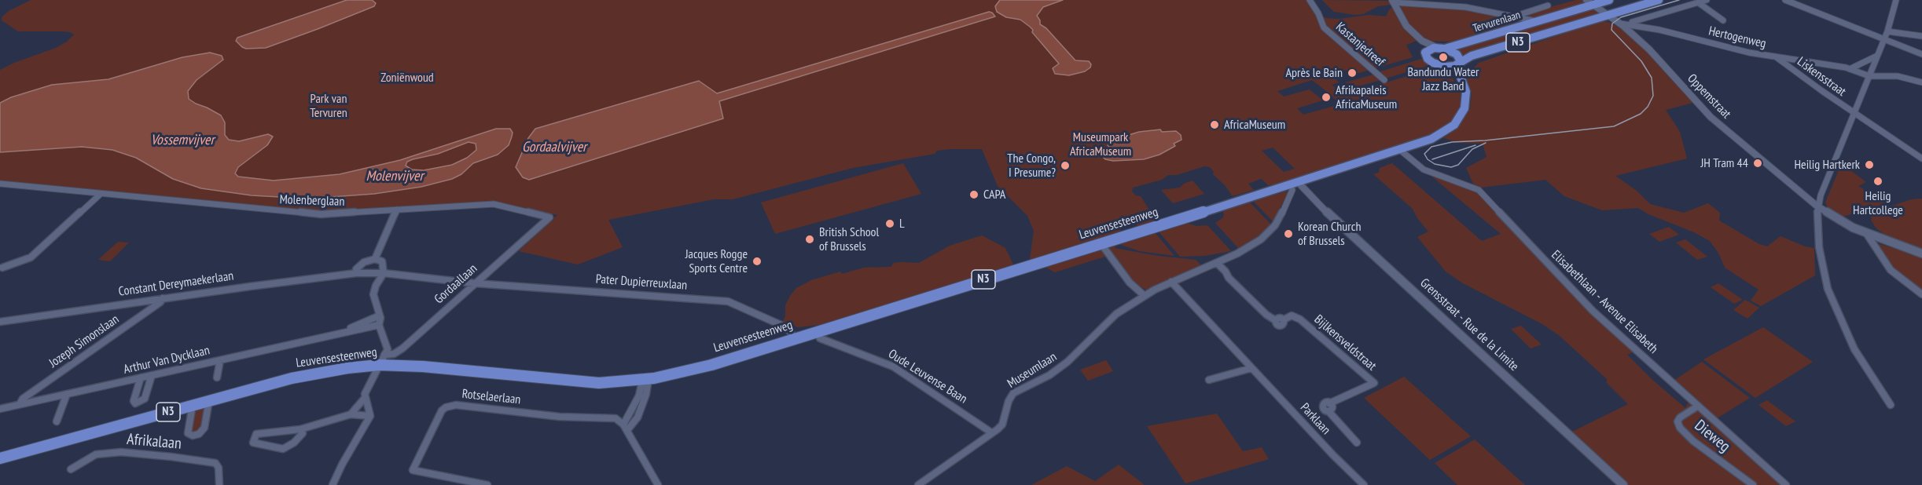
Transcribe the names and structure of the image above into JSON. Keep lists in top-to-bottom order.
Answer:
{
  "streets": {
    "main road": ["Tervurenlaan", "N3", "Leuvensesteenweg"],
    "street": [
      "Hertogenweg",
      "Kastanjedreef",
      "Liskensstraat",
      "Oppemstraat",
      "Molenberglaan",
      "Pater Dupierreuxlaan",
      "Constant Dereymaekerlaan",
      "Gordaallaan",
      "Elisabethlaan - Avenue Elisabeth",
      "Grensstraat - Rue de la Limite",
      "Jozeph Simonslaan",
      "Bijlkensveldstraat",
      "Arthur Van Dycklaan",
      "Museumlaan",
      "Oude Leuvense Baan",
      "Rotselaerlaan",
      "Parklaan",
      "Dieweg",
      "Afrikalaan"
    ]
  },
  "crossings": [
    ["Tervurenlaan", "N3"],
    ["Tervurenlaan", "Oppemstraat"],
    ["Tervurenlaan", "Leuvensesteenweg"],
    ["Hertogenweg", "Liskensstraat"],
    ["Hertogenweg", "Oppemstraat"],
    ["N3", "Leuvensesteenweg"],
    ["Molenberglaan", "Gordaallaan"],
    ["Leuvensesteenweg", "Pater Dupierreuxlaan"],
    ["Leuvensesteenweg", "Elisabethlaan - Avenue Elisabeth"],
    ["Leuvensesteenweg", "Grensstraat - Rue de la Limite"],
    ["Leuvensesteenweg", "Museumlaan"],
    ["Pater Dupierreuxlaan", "Constant Dereymaekerlaan"],
    ["Pater Dupierreuxlaan", "Gordaallaan"],
    ["Constant Dereymaekerlaan", "Jozeph Simonslaan"],
    ["Elisabethlaan - Avenue Elisabeth", "Dieweg"],
    ["Grensstraat - Rue de la Limite", "Museumlaan"],
    ["Jozeph Simonslaan", "Arthur Van Dycklaan"],
    ["Bijlkensveldstraat", "Museumlaan"],
    ["Museumlaan", "Oude Leuvense Baan"],
    ["Museumlaan", "Parklaan"]
  ],
  "water": ["Vossemvijver", "Gordaalvijver", "Molenvijver"],
  "parks": ["Zoniënwoud", "Park van Tervuren", "Museumpark AfricaMuseum"],
  "places": [
    "Bandundu Water Jazz Band",
    "Après le Bain",
    "Afrikapaleis AfricaMuseum",
    "AfricaMuseum",
    "JH Tram 44",
    "Heilig Hartkerk",
    "The Congo, I Presume?",
    "Heilig Hartcollege",
    "CAPA",
    "L",
    "Korean Church of Brussels",
    "British School of Brussels",
    "Jacques Rogge Sports Centre"
  ]
}
